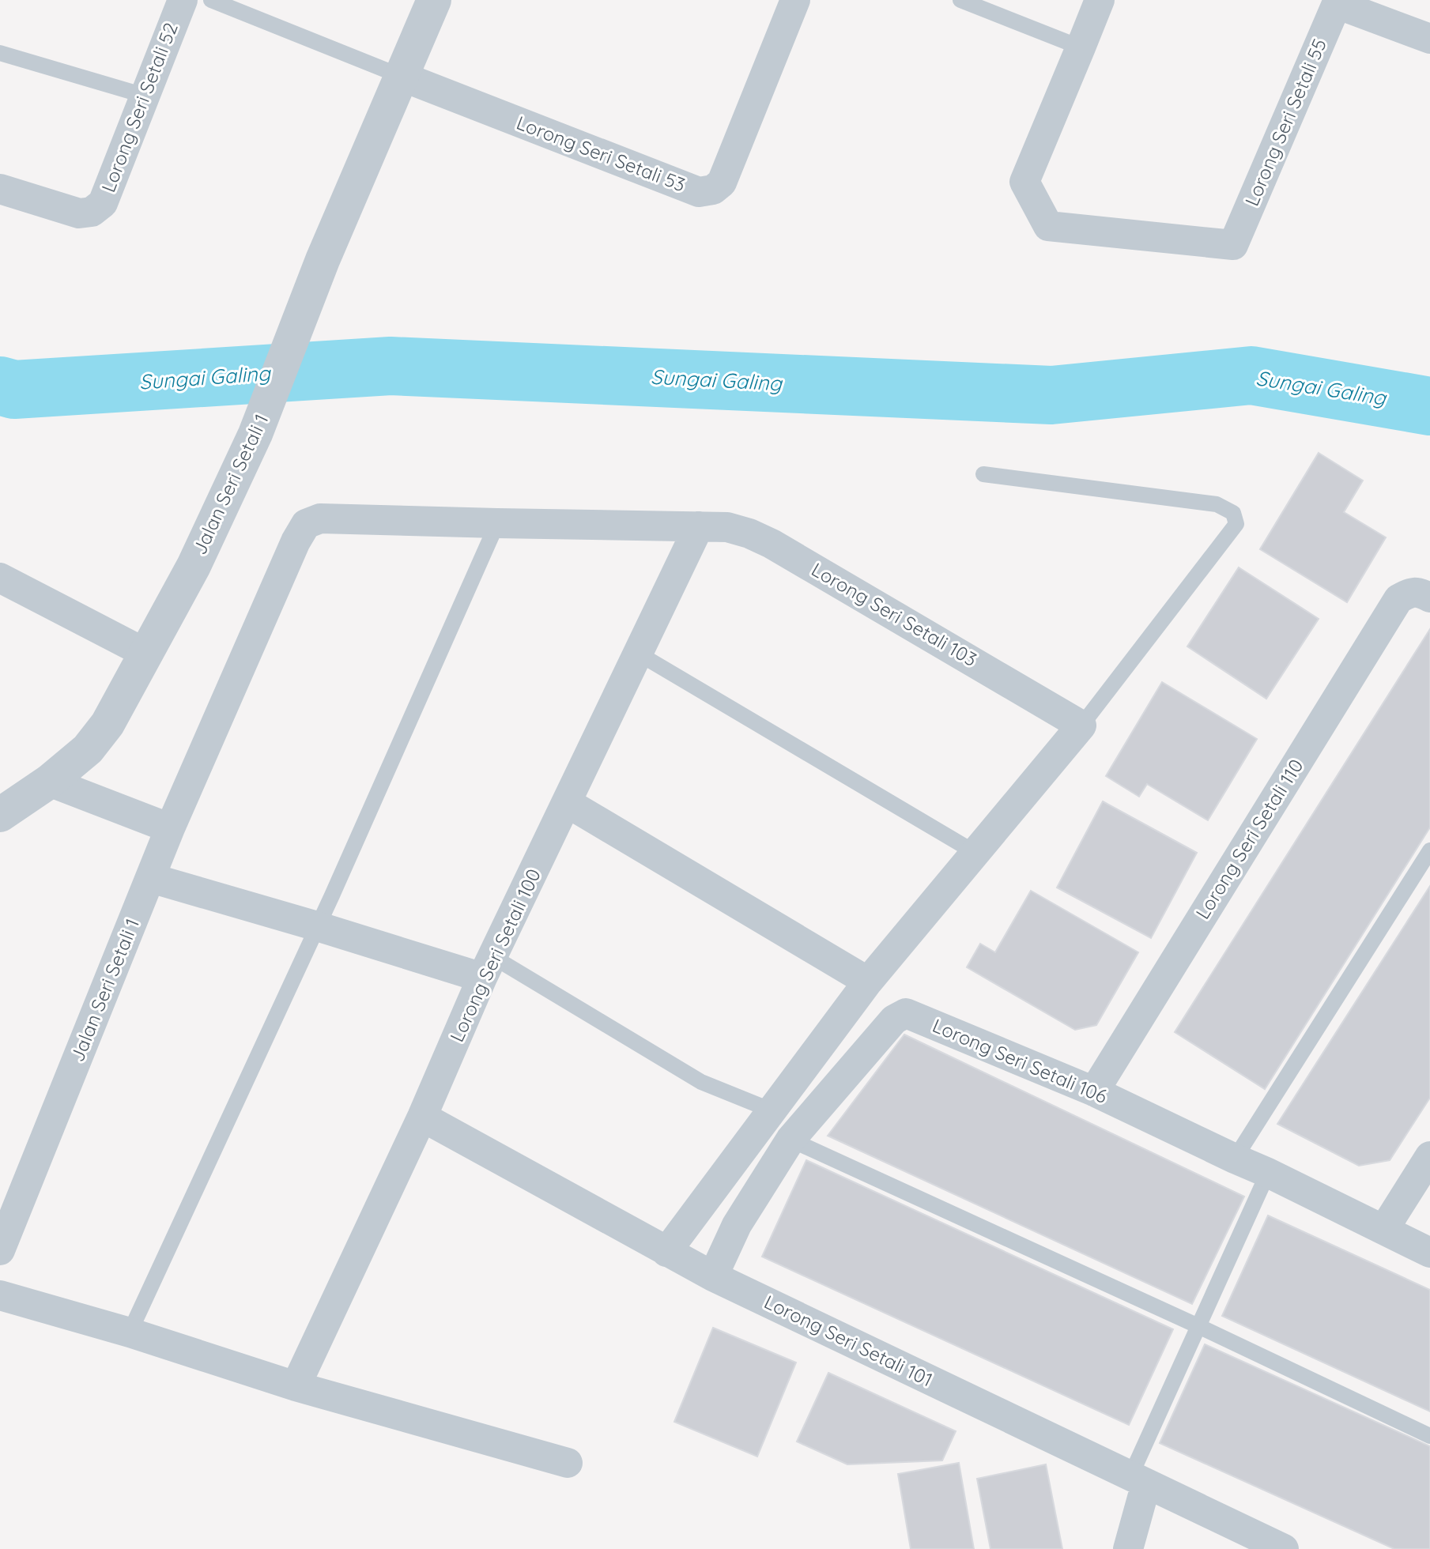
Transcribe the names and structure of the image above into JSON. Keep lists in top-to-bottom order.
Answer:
{
  "streets": {
    "street": [
      "Lorong Seri Setali 52",
      "Lorong Seri Setali 55",
      "Lorong Seri Setali 53",
      "Jalan Seri Setali 1",
      "Lorong Seri Setali 103",
      "Lorong Seri Setali 110",
      "Lorong Seri Setali 100",
      "Lorong Seri Setali 106",
      "Lorong Seri Setali 101"
    ]
  },
  "crossings": [
    ["Lorong Seri Setali 53", "Jalan Seri Setali 1"],
    ["Jalan Seri Setali 1", "Lorong Seri Setali 103"],
    ["Lorong Seri Setali 103", "Lorong Seri Setali 100"],
    ["Lorong Seri Setali 110", "Lorong Seri Setali 106"],
    ["Lorong Seri Setali 100", "Lorong Seri Setali 101"],
    ["Lorong Seri Setali 106", "Lorong Seri Setali 101"]
  ],
  "water": ["Sungai Galing"]
}
